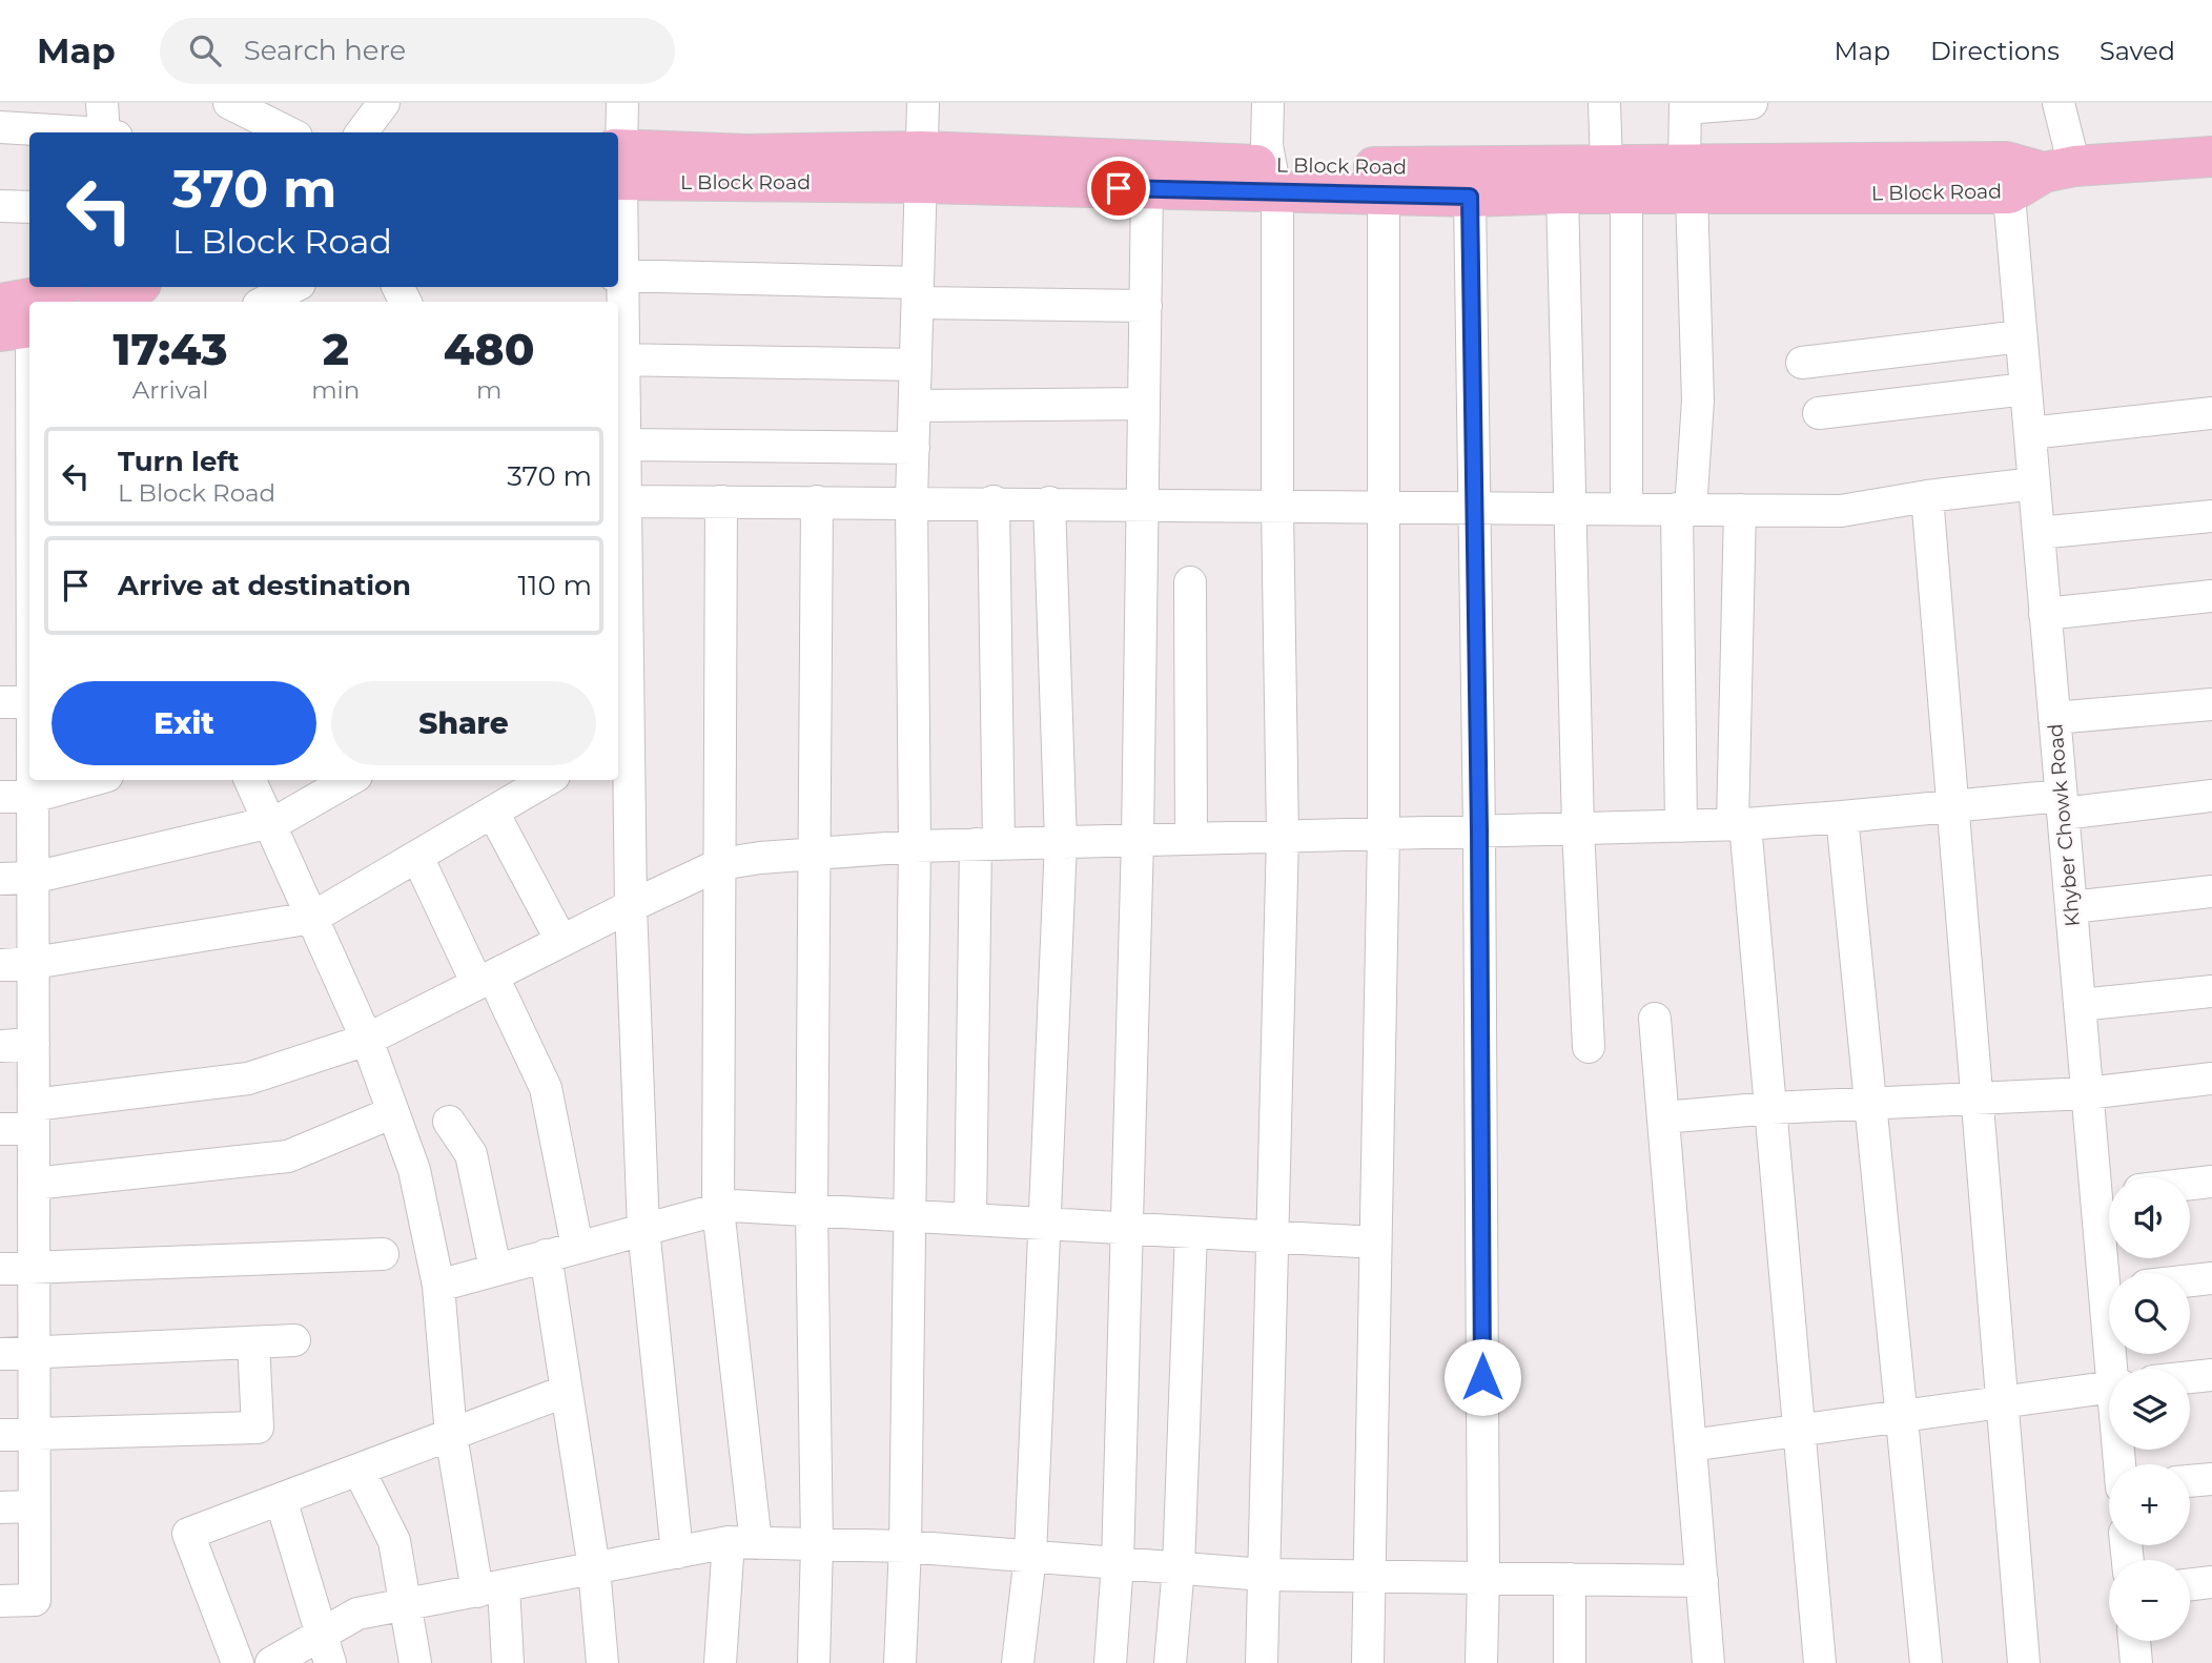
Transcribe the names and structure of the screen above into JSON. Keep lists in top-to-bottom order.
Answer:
{
  "streets": {
    "main road": ["L Block Road"],
    "street": ["Khyber Chowk Road"]
  },
  "crossings": [
    ["L Block Road", "Khyber Chowk Road"]
  ],
  "page": {
    "header": "Map",
    "search": "Search here",
    "nav": ["Map", "Directions", "Saved"],
    "turn": ["370 m", "L Block Road"],
    "eta": [
      "17:43",
      "Arrival",
      "2",
      "min",
      "480",
      "m"
    ],
    "list": [
      {
        "name": "Turn left",
        "note": "L Block Road",
        "value": "370 m"
      },
      {
        "name": "Arrive at destination",
        "value": "110 m"
      }
    ],
    "buttons": ["Exit", "Share"],
    "map_buttons": ["+", "−"]
  }
}
